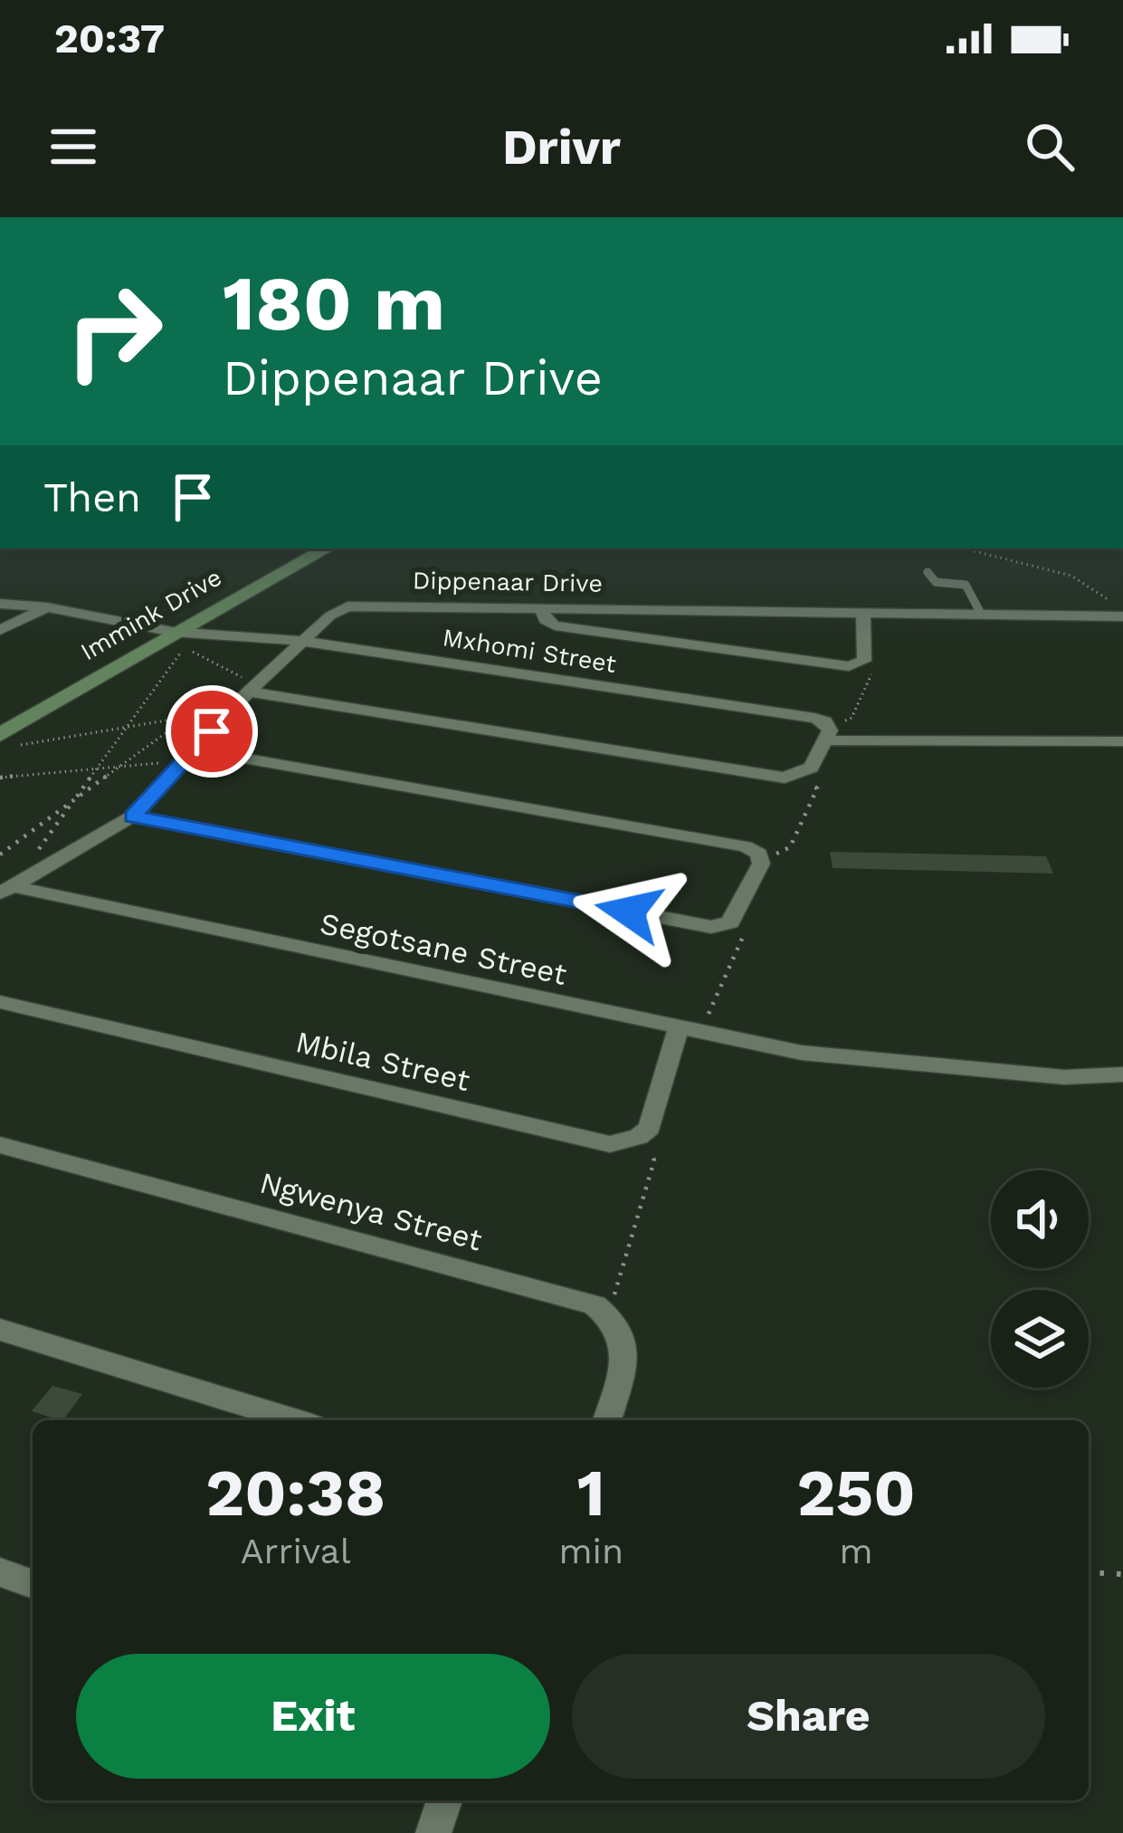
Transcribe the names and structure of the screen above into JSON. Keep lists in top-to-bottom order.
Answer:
{
  "streets": {
    "main road": ["Immink Drive"],
    "street": [
      "Dippenaar Drive",
      "Mxhomi Street",
      "Segotsane Street",
      "Mbila Street",
      "Ngwenya Street"
    ]
  },
  "crossings": [
    ["Dippenaar Drive", "Mxhomi Street"],
    ["Dippenaar Drive", "Segotsane Street"],
    ["Immink Drive", "Mxhomi Street"]
  ],
  "page": {
    "status": "20:37",
    "header": "Drivr",
    "turn": ["180 m", "Dippenaar Drive"],
    "then": "Then",
    "eta": [
      "20:38",
      "Arrival",
      "1",
      "min",
      "250",
      "m"
    ],
    "buttons": ["Exit", "Share"]
  }
}
